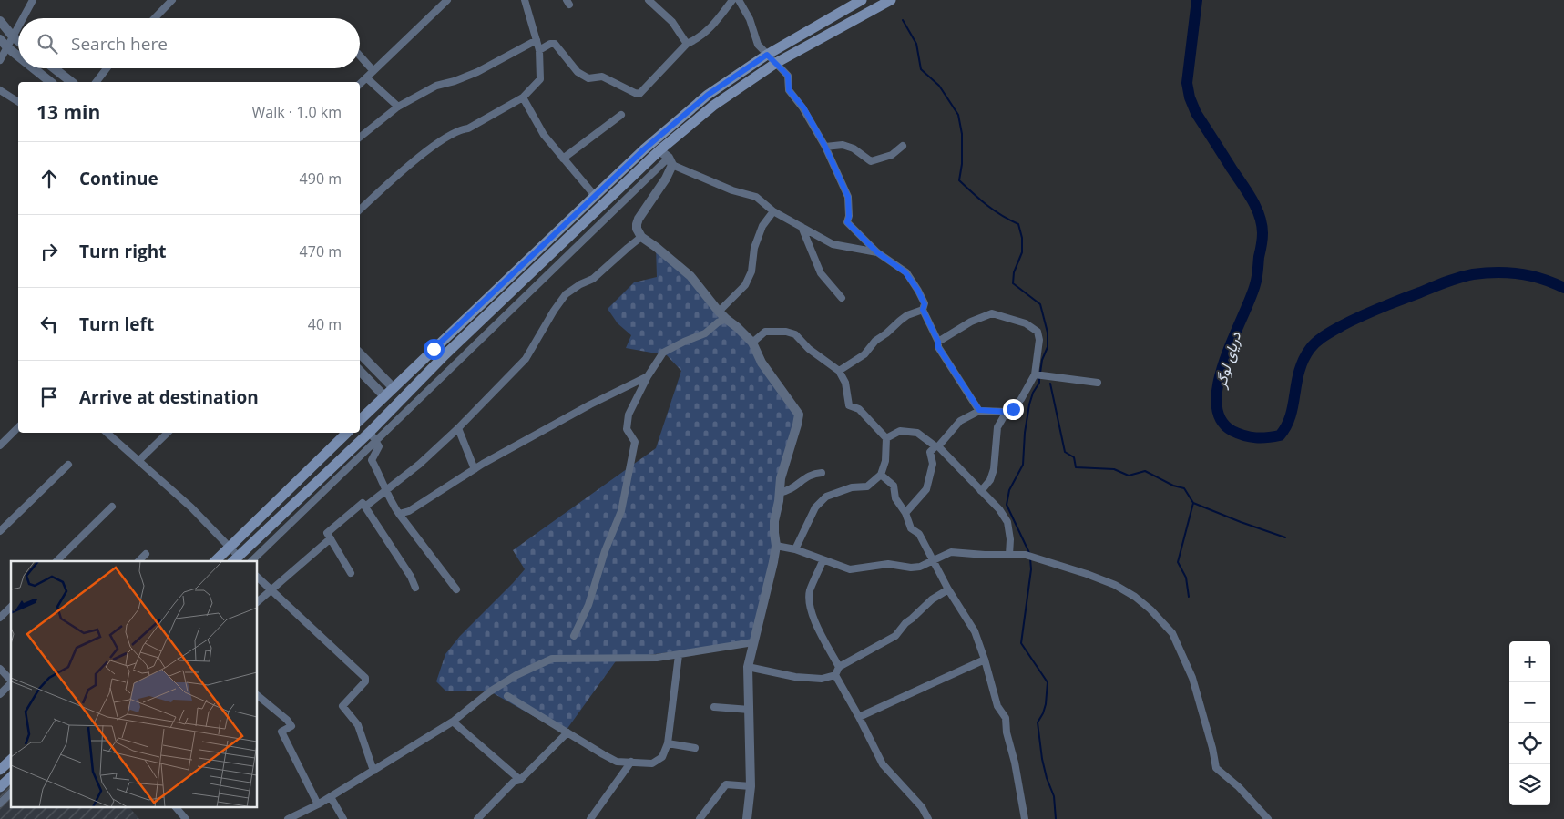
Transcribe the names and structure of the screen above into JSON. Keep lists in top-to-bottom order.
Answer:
{
  "water": ["دریای لوگر"],
  "page": {
    "search": "Search here",
    "heading": ["13 min", "Walk · 1.0 km"],
    "list": [
      ["Continue", "490 m"],
      ["Turn right", "470 m"],
      ["Turn left", "40 m"],
      "Arrive at destination"
    ],
    "map_buttons": ["+", "−"]
  }
}
